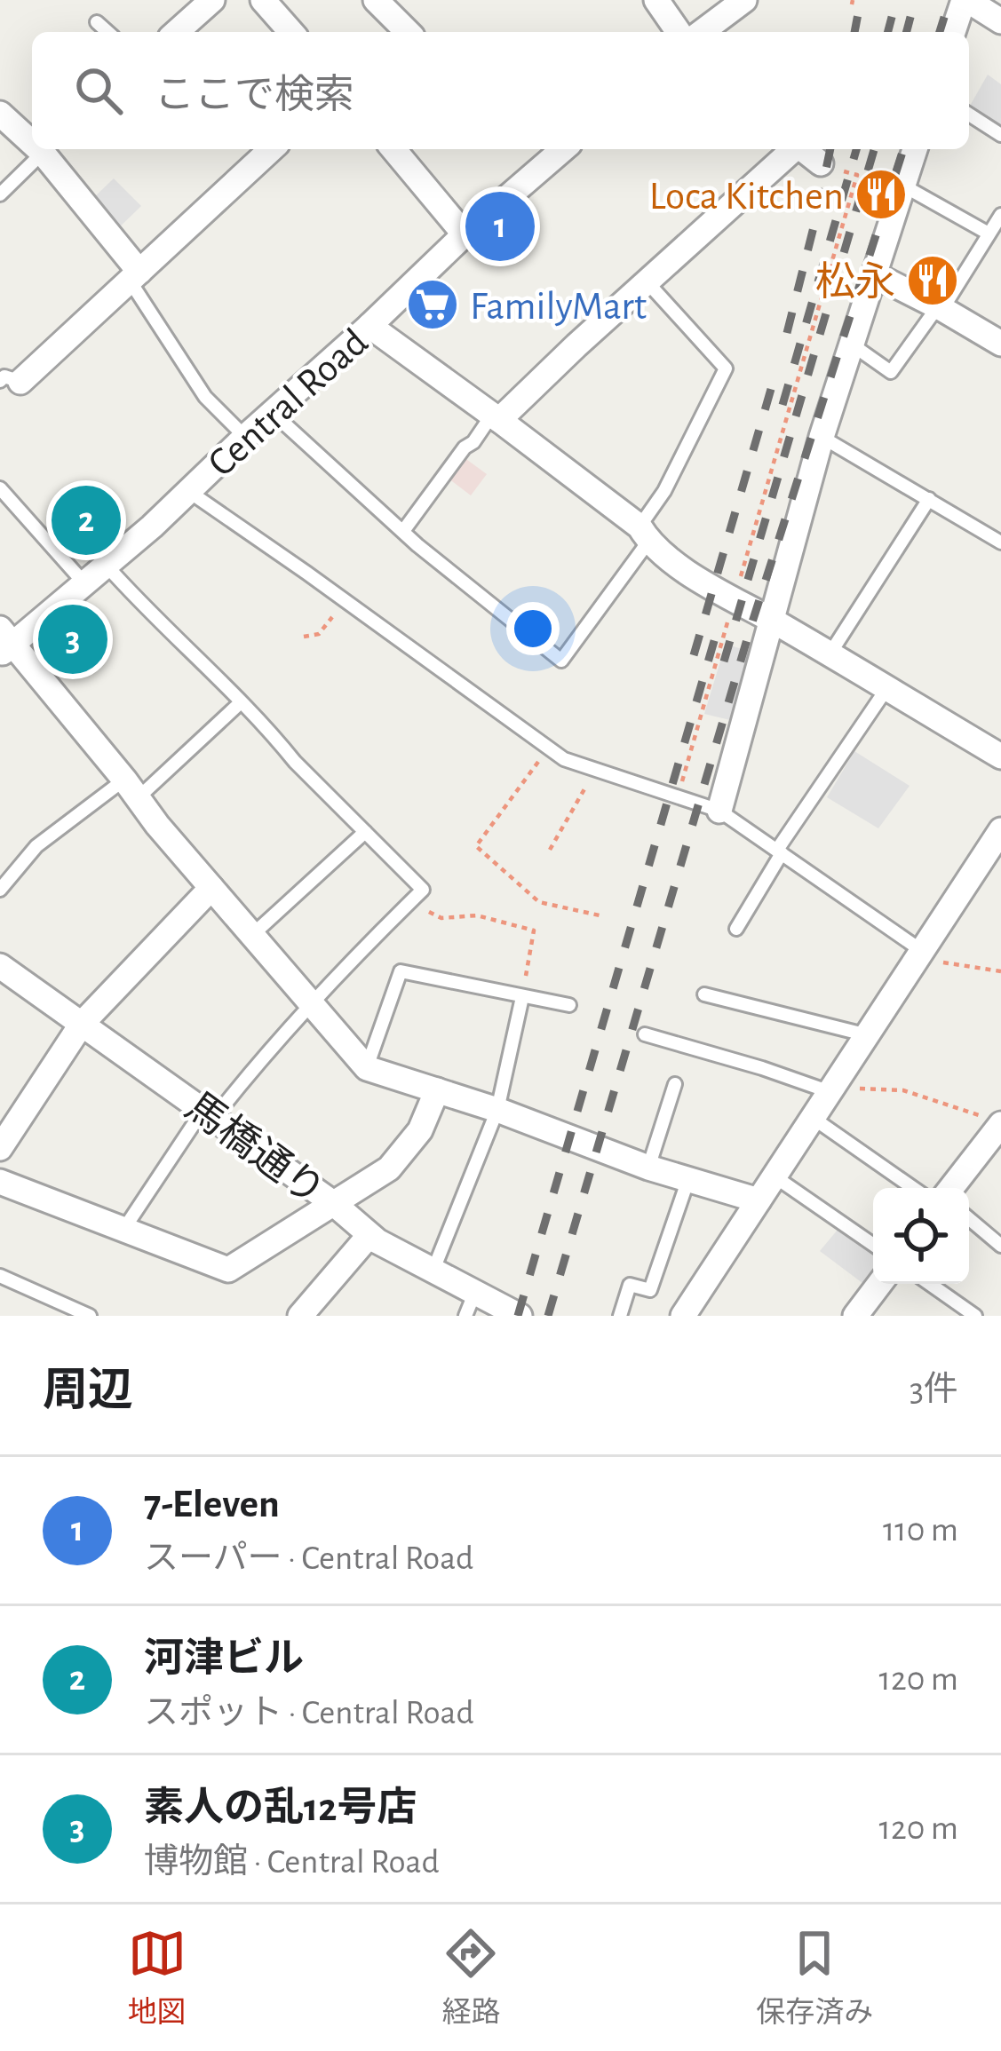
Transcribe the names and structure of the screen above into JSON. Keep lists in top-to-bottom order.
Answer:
{
  "streets": {
    "street": ["Central Road", "馬橋通り"]
  },
  "places": {
    "restaurant": ["Loca Kitchen", "松永"],
    "supermarket": ["FamilyMart"]
  },
  "page": {
    "search": "ここで検索",
    "pins": ["1", "2", "3"],
    "heading": ["周辺", "3件"],
    "list": [
      {
        "mark": "1",
        "name": "7-Eleven",
        "note": "スーパー · Central Road",
        "value": "110 m"
      },
      {
        "mark": "2",
        "name": "河津ビル",
        "note": "スポット · Central Road",
        "value": "120 m"
      },
      {
        "mark": "3",
        "name": "素人の乱12号店",
        "note": "博物館 · Central Road",
        "value": "120 m"
      }
    ],
    "nav": ["地図", "経路", "保存済み"]
  }
}
